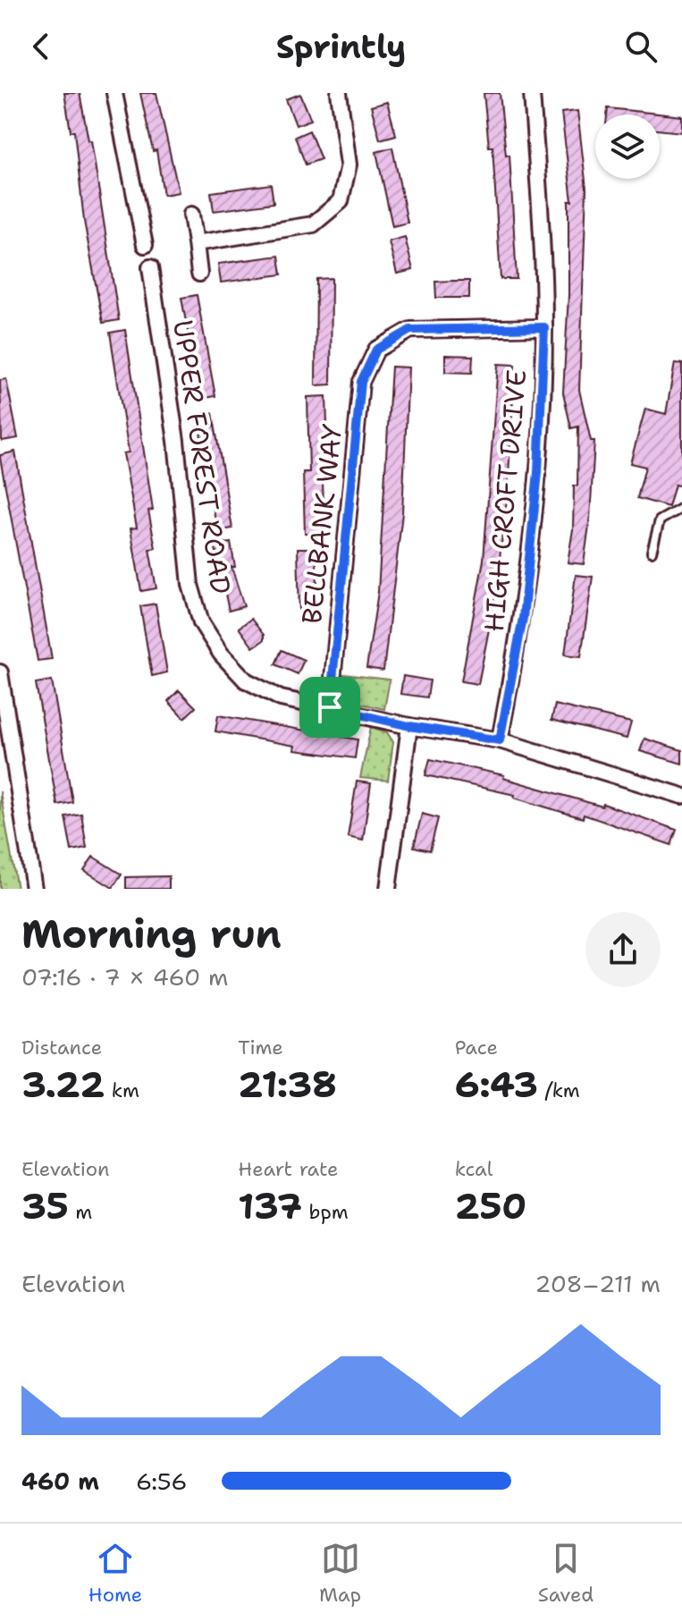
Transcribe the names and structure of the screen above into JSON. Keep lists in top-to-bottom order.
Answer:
{
  "streets": {
    "street": ["UPPER FOREST ROAD", "HIGH CROFT DRIVE", "BELLBANK WAY"]
  },
  "crossings": [
    ["UPPER FOREST ROAD", "HIGH CROFT DRIVE"],
    ["UPPER FOREST ROAD", "BELLBANK WAY"],
    ["HIGH CROFT DRIVE", "BELLBANK WAY"]
  ],
  "page": {
    "header": "Sprintly",
    "heading": ["Morning run", "07:16 · 7 × 460 m"],
    "stats": [
      ["Distance", "3.22 km"],
      ["Time", "21:38"],
      ["Pace", "6:43 /km"],
      ["Elevation", "35 m"],
      ["Heart rate", "137 bpm"],
      ["kcal", "250"]
    ],
    "chart": ["Elevation", "208–211 m"],
    "list": [
      {
        "name": "460 m",
        "note": "6:56"
      }
    ],
    "tabs": ["Home", "Map", "Saved"]
  }
}
